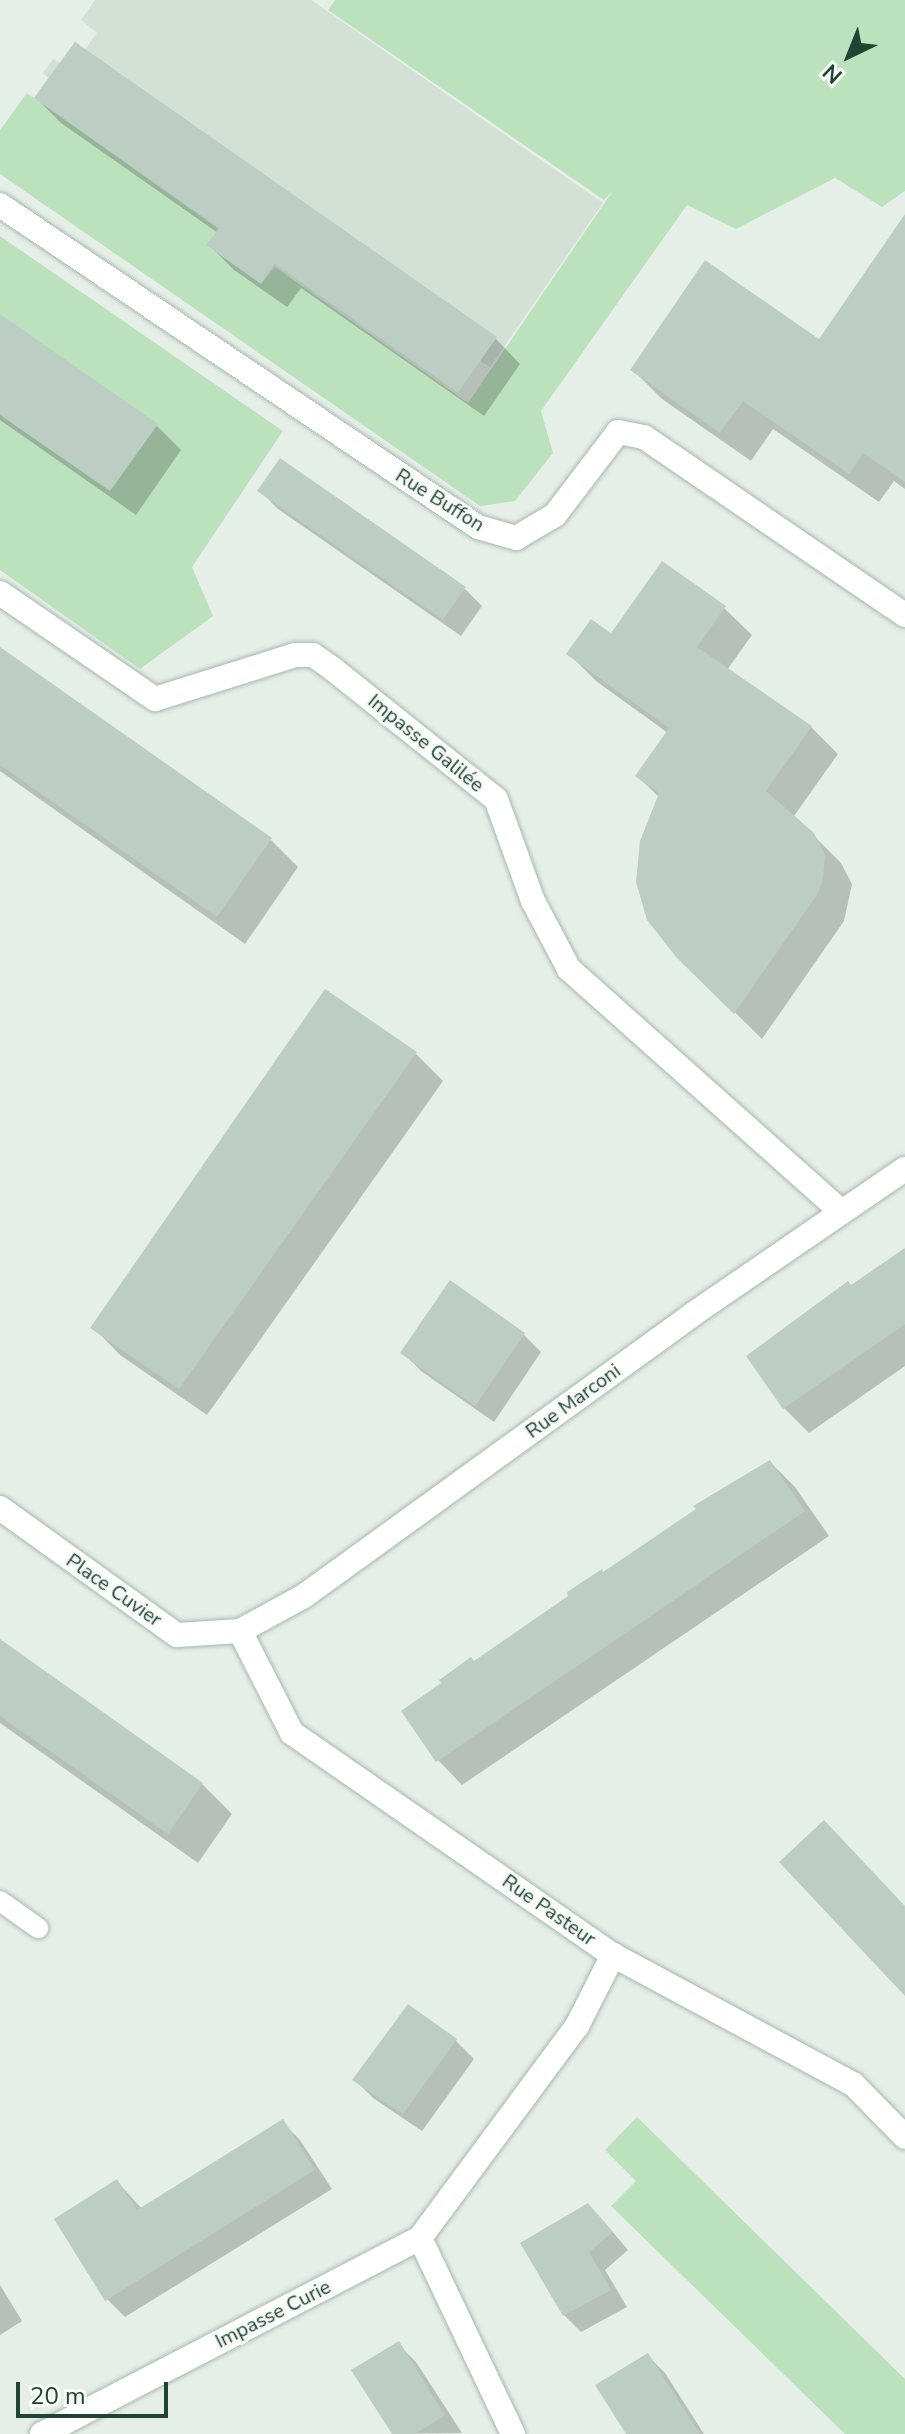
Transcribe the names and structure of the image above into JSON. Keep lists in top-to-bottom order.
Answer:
{
  "streets": {
    "street": [
      "Rue Buffon",
      "Impasse Galilée",
      "Rue Marconi",
      "Place Cuvier",
      "Rue Pasteur",
      "Impasse Curie"
    ]
  },
  "crossings": [
    ["Impasse Galilée", "Rue Marconi"],
    ["Rue Marconi", "Place Cuvier"],
    ["Rue Marconi", "Rue Pasteur"],
    ["Place Cuvier", "Rue Pasteur"],
    ["Rue Pasteur", "Impasse Curie"]
  ],
  "scale_bar": "20 m",
  "north": "bottom left"
}
